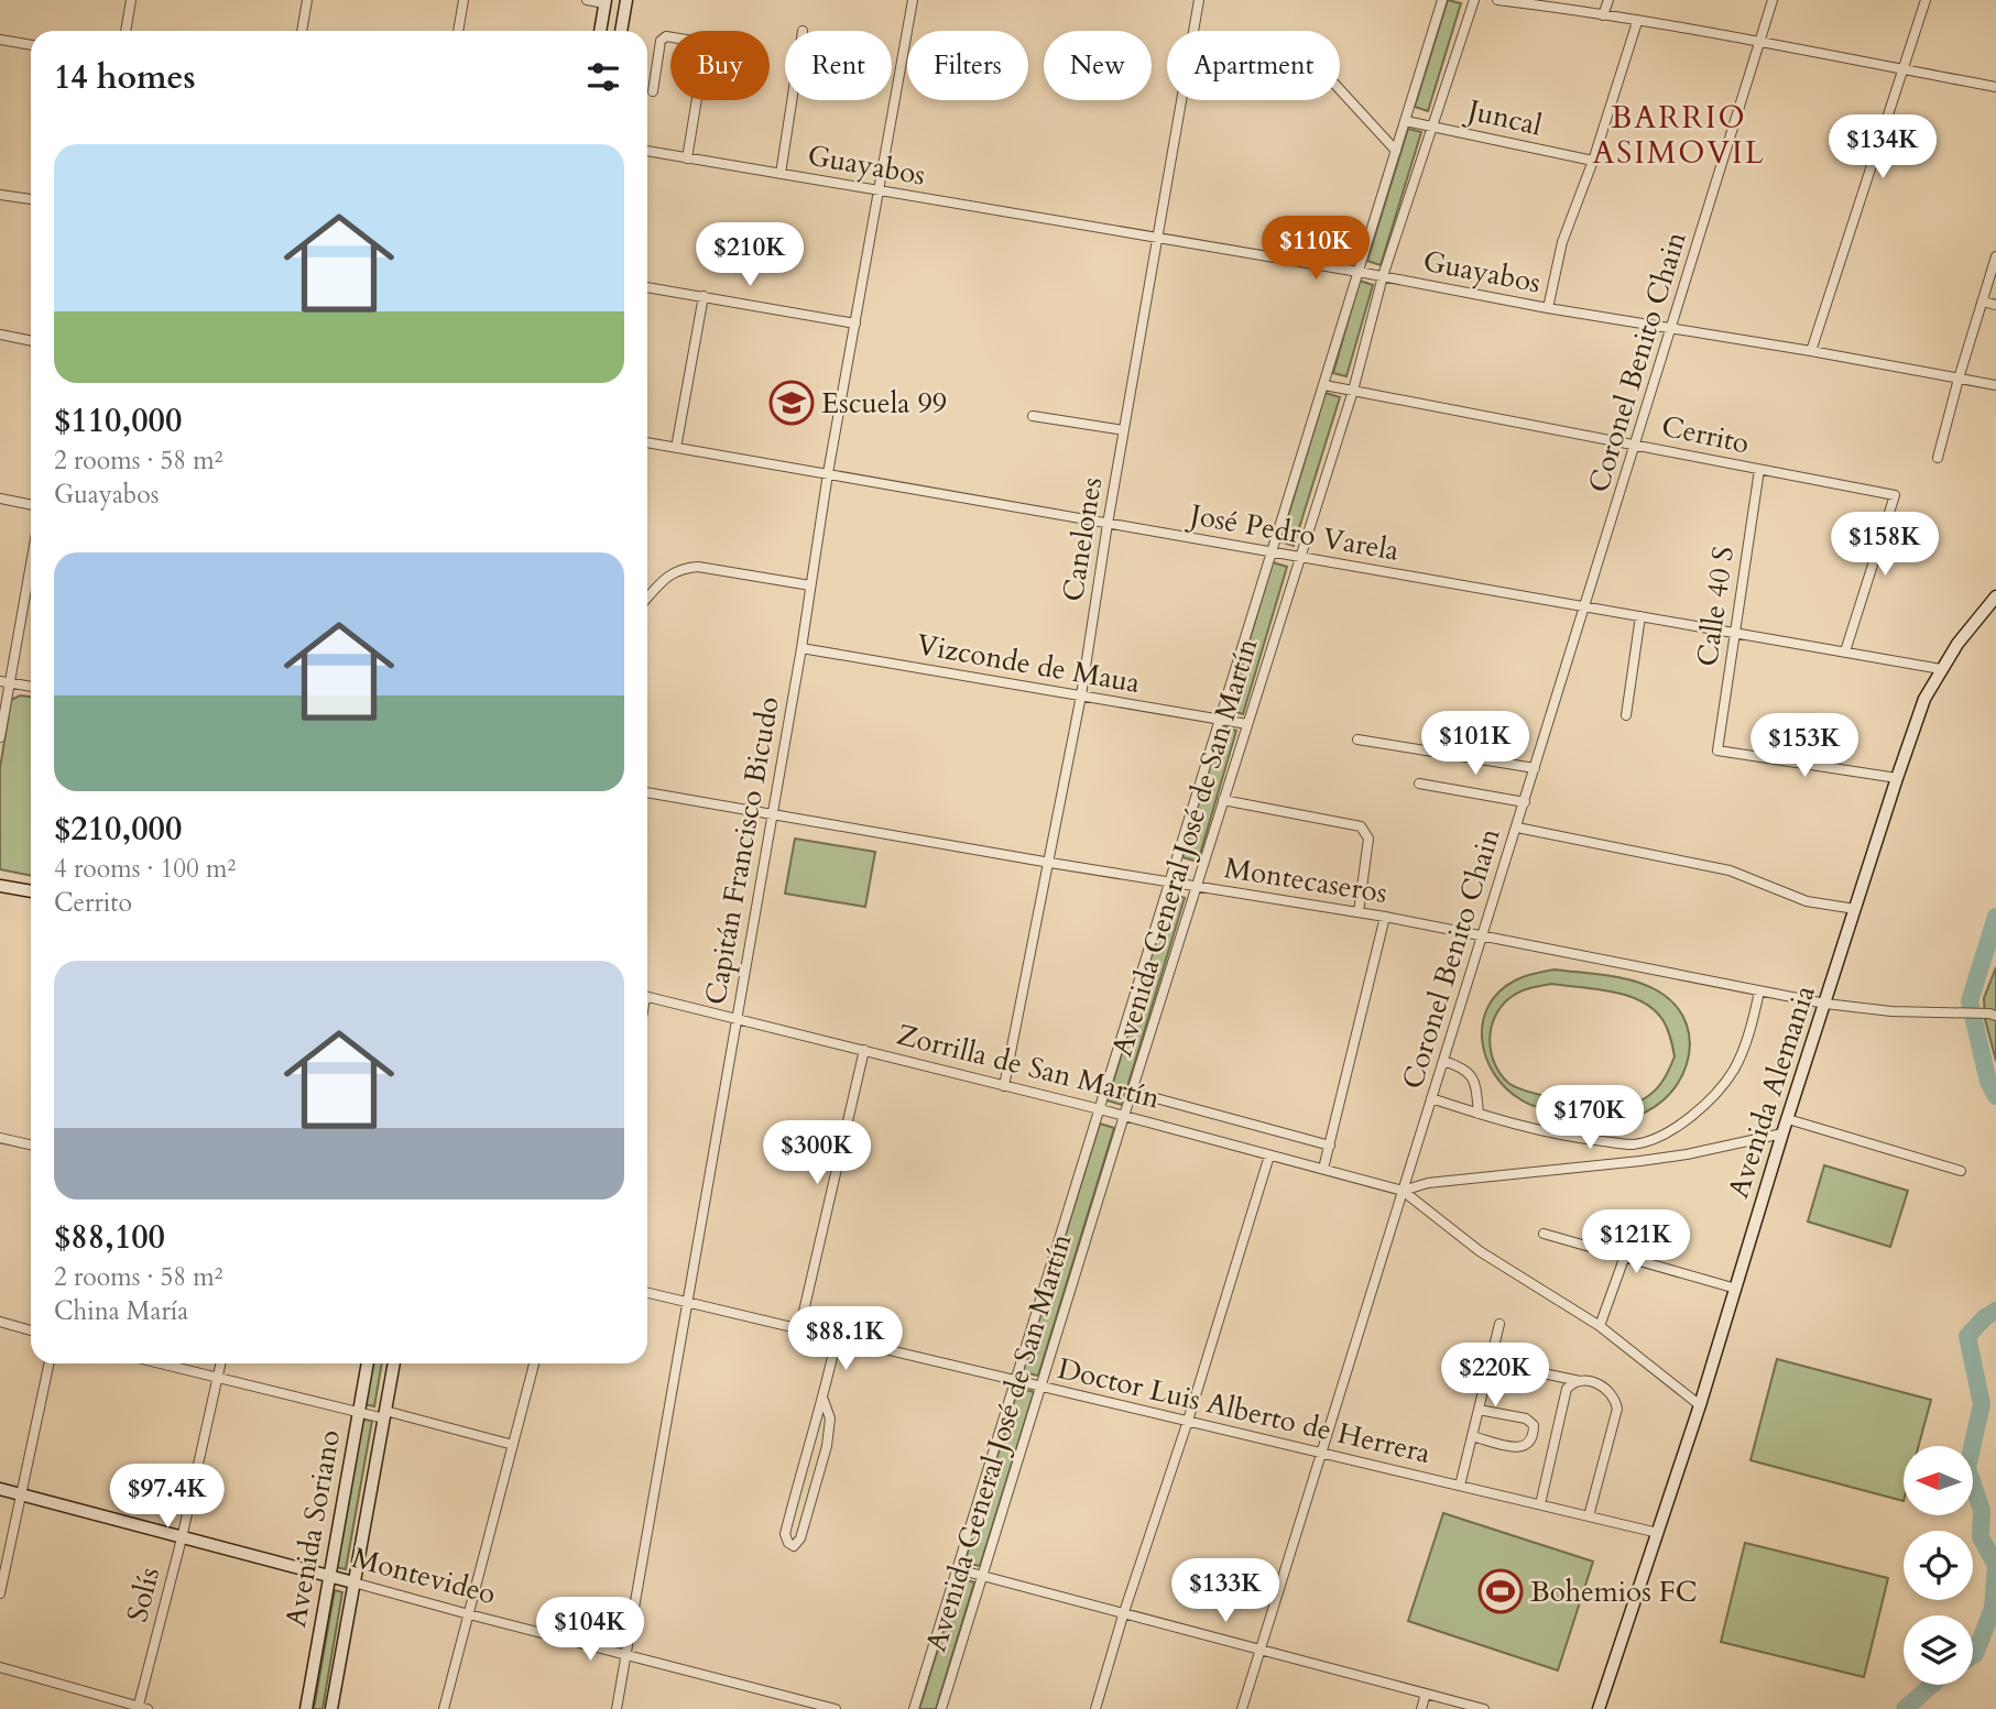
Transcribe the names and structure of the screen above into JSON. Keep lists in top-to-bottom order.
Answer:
{
  "streets": {
    "street": [
      "Juncal",
      "Guayabos",
      "Coronel Benito Chain",
      "Cerrito",
      "José Pedro Varela",
      "Canelones",
      "Calle 40 S",
      "Vizconde de Maua",
      "Avenida General José de San Martín",
      "Capitán Francisco Bicudo",
      "Montecaseros",
      "Zorrilla de San Martín",
      "Avenida Alemania",
      "Doctor Luis Alberto de Herrera",
      "Avenida Soriano",
      "Montevideo",
      "Solís"
    ]
  },
  "crossings": [
    ["Juncal", "Avenida General José de San Martín"],
    ["Guayabos", "Coronel Benito Chain"],
    ["Guayabos", "Canelones"],
    ["Guayabos", "Avenida General José de San Martín"],
    ["Guayabos", "Capitán Francisco Bicudo"],
    ["Coronel Benito Chain", "Cerrito"],
    ["Coronel Benito Chain", "José Pedro Varela"],
    ["Coronel Benito Chain", "Montecaseros"],
    ["Coronel Benito Chain", "Zorrilla de San Martín"],
    ["Coronel Benito Chain", "Doctor Luis Alberto de Herrera"],
    ["Cerrito", "José Pedro Varela"],
    ["Cerrito", "Calle 40 S"],
    ["Cerrito", "Avenida General José de San Martín"],
    ["José Pedro Varela", "Canelones"],
    ["José Pedro Varela", "Calle 40 S"],
    ["José Pedro Varela", "Avenida General José de San Martín"],
    ["José Pedro Varela", "Capitán Francisco Bicudo"],
    ["José Pedro Varela", "Avenida Alemania"],
    ["Canelones", "Vizconde de Maua"],
    ["Canelones", "Montecaseros"],
    ["Canelones", "Zorrilla de San Martín"],
    ["Calle 40 S", "Avenida Alemania"],
    ["Vizconde de Maua", "Avenida General José de San Martín"],
    ["Vizconde de Maua", "Capitán Francisco Bicudo"],
    ["Avenida General José de San Martín", "Montecaseros"],
    ["Avenida General José de San Martín", "Zorrilla de San Martín"],
    ["Avenida General José de San Martín", "Doctor Luis Alberto de Herrera"],
    ["Capitán Francisco Bicudo", "Montecaseros"],
    ["Capitán Francisco Bicudo", "Zorrilla de San Martín"],
    ["Capitán Francisco Bicudo", "Doctor Luis Alberto de Herrera"],
    ["Capitán Francisco Bicudo", "Montevideo"],
    ["Montecaseros", "Avenida Alemania"],
    ["Zorrilla de San Martín", "Avenida Alemania"],
    ["Avenida Alemania", "Doctor Luis Alberto de Herrera"],
    ["Avenida Soriano", "Montevideo"],
    ["Montevideo", "Solís"]
  ],
  "districts": ["BARRIO ASIMOVIL"],
  "places": {
    "school or university": ["Escuela 99"],
    "sports": ["Bohemios FC"]
  },
  "north": "left",
  "page": {
    "chip": [
      "Buy",
      "Rent",
      "Filters",
      "New",
      "Apartment"
    ],
    "heading": "14 homes",
    "price": [
      "$134K",
      "$110K",
      "$210K",
      "$158K",
      "$101K",
      "$153K",
      "$170K",
      "$300K",
      "$121K",
      "$88.1K",
      "$220K",
      "$97.4K",
      "$133K",
      "$104K"
    ],
    "list": [
      {
        "name": "$110,000",
        "note": "2 rooms · 58 m² · Guayabos"
      },
      {
        "name": "$210,000",
        "note": "4 rooms · 100 m² · Cerrito"
      },
      {
        "name": "$88,100",
        "note": "2 rooms · 58 m² · China María"
      }
    ]
  }
}
